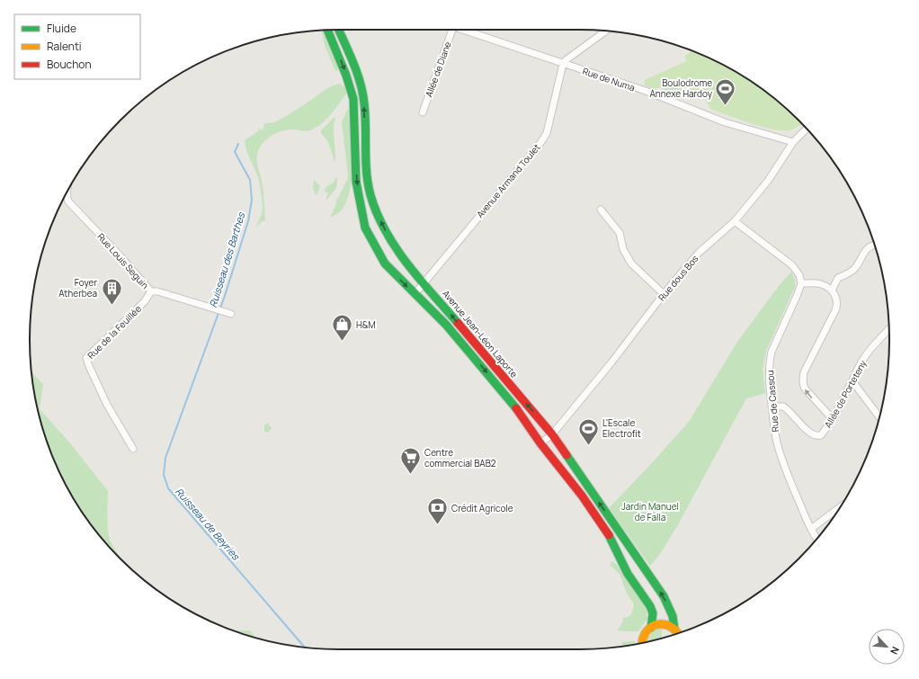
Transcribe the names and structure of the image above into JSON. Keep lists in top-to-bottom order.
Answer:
{
  "streets": {
    "street": [
      "Allée de Diane",
      "Rue de Numa",
      "Avenue Armand Toulet",
      "Rue Louis Seguin",
      "Rue dous Bos",
      "Rue de la Feuillée",
      "Avenue Jean-Léon Laporte",
      "Allée de Porteteny",
      "Rue de Cassou"
    ]
  },
  "crossings": [
    ["Rue de Numa", "Avenue Armand Toulet"],
    ["Rue de Numa", "Rue dous Bos"],
    ["Avenue Armand Toulet", "Avenue Jean-Léon Laporte"],
    ["Rue Louis Seguin", "Rue de la Feuillée"],
    ["Rue dous Bos", "Avenue Jean-Léon Laporte"],
    ["Allée de Porteteny", "Rue de Cassou"]
  ],
  "water": ["Ruisseau des Barthes", "Ruisseau de Beyries"],
  "parks": ["Jardin Manuel de Falla"],
  "places": {
    "sports": ["Boulodrome Annexe Hardoy", "L'Escale Electrofit"],
    "building": ["Foyer Atherbea"],
    "shop": ["H&M"],
    "supermarket": ["Centre commercial BAB2"],
    "bank": ["Crédit Agricole"]
  },
  "legend": ["Fluide", "Ralenti", "Bouchon"],
  "north": "bottom right"
}
